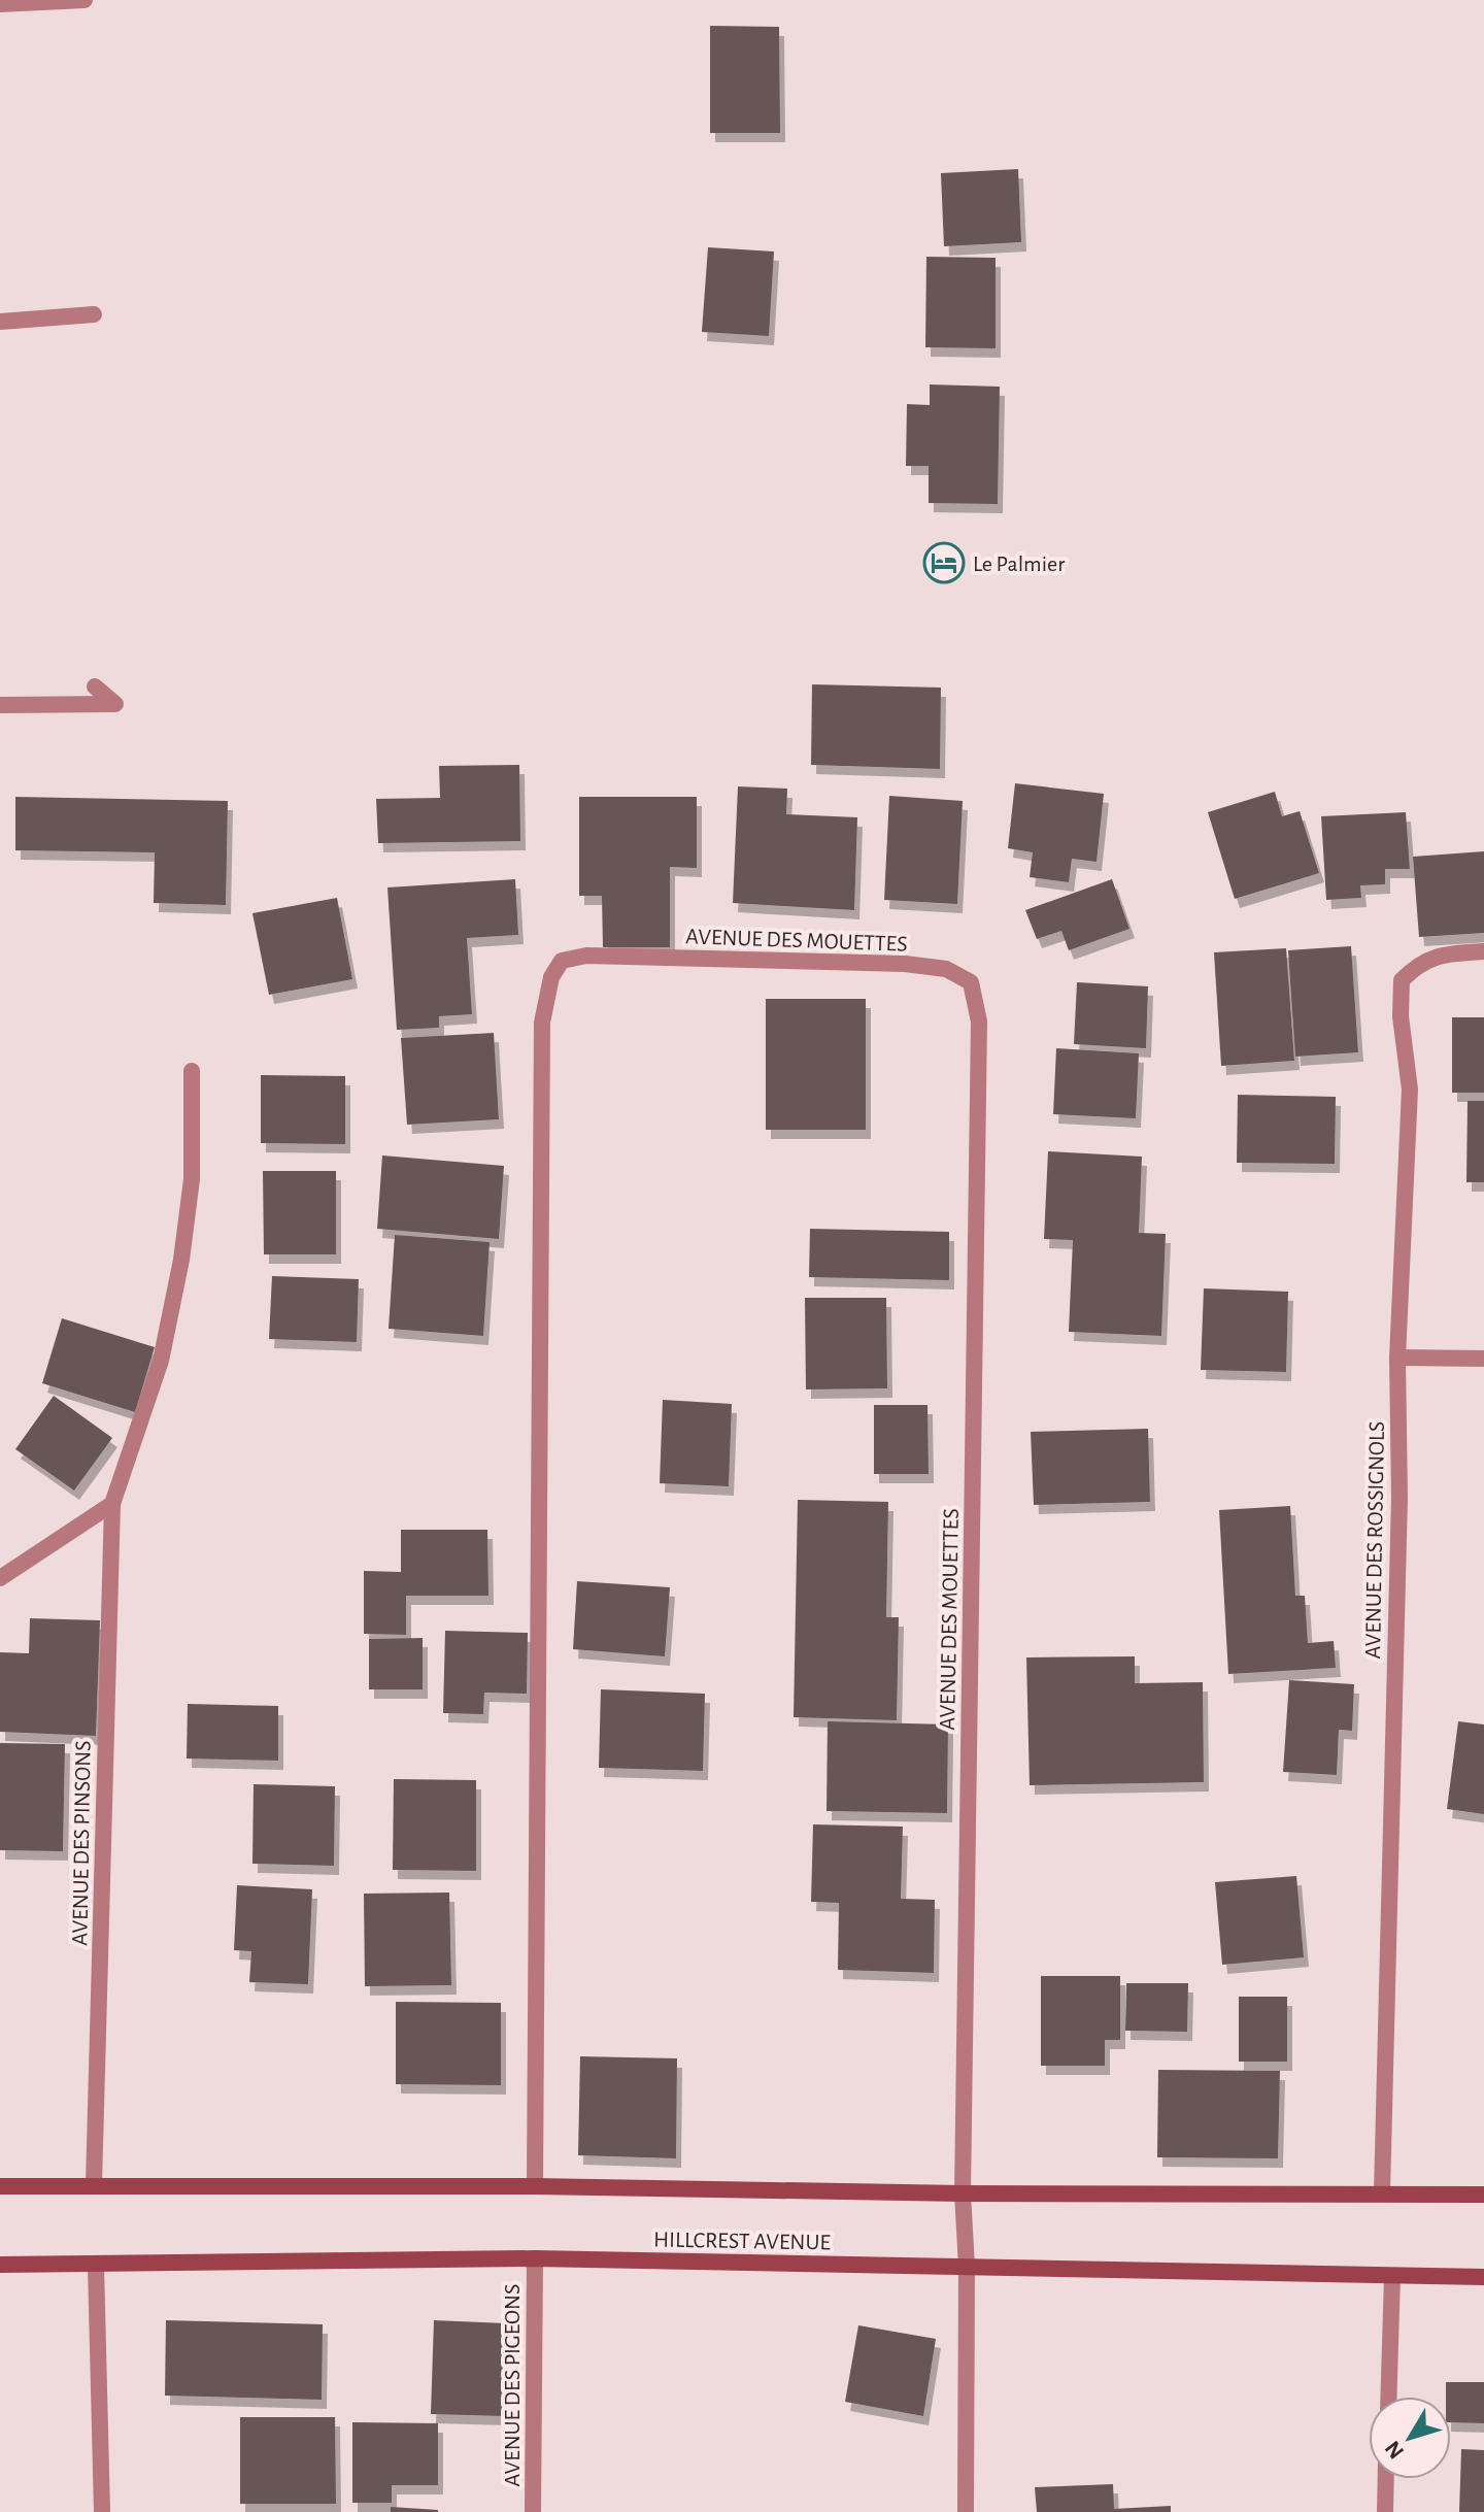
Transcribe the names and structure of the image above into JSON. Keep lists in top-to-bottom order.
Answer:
{
  "streets": {
    "main road": ["HILLCREST AVENUE"],
    "street": [
      "AVENUE DES MOUETTES",
      "AVENUE DES ROSSIGNOLS",
      "AVENUE DES PINSONS",
      "AVENUE DES PIGEONS"
    ]
  },
  "crossings": [
    ["AVENUE DES MOUETTES", "HILLCREST AVENUE"],
    ["HILLCREST AVENUE", "AVENUE DES PIGEONS"]
  ],
  "places": {
    "hotel": ["Le Palmier"]
  },
  "north": "bottom left"
}
